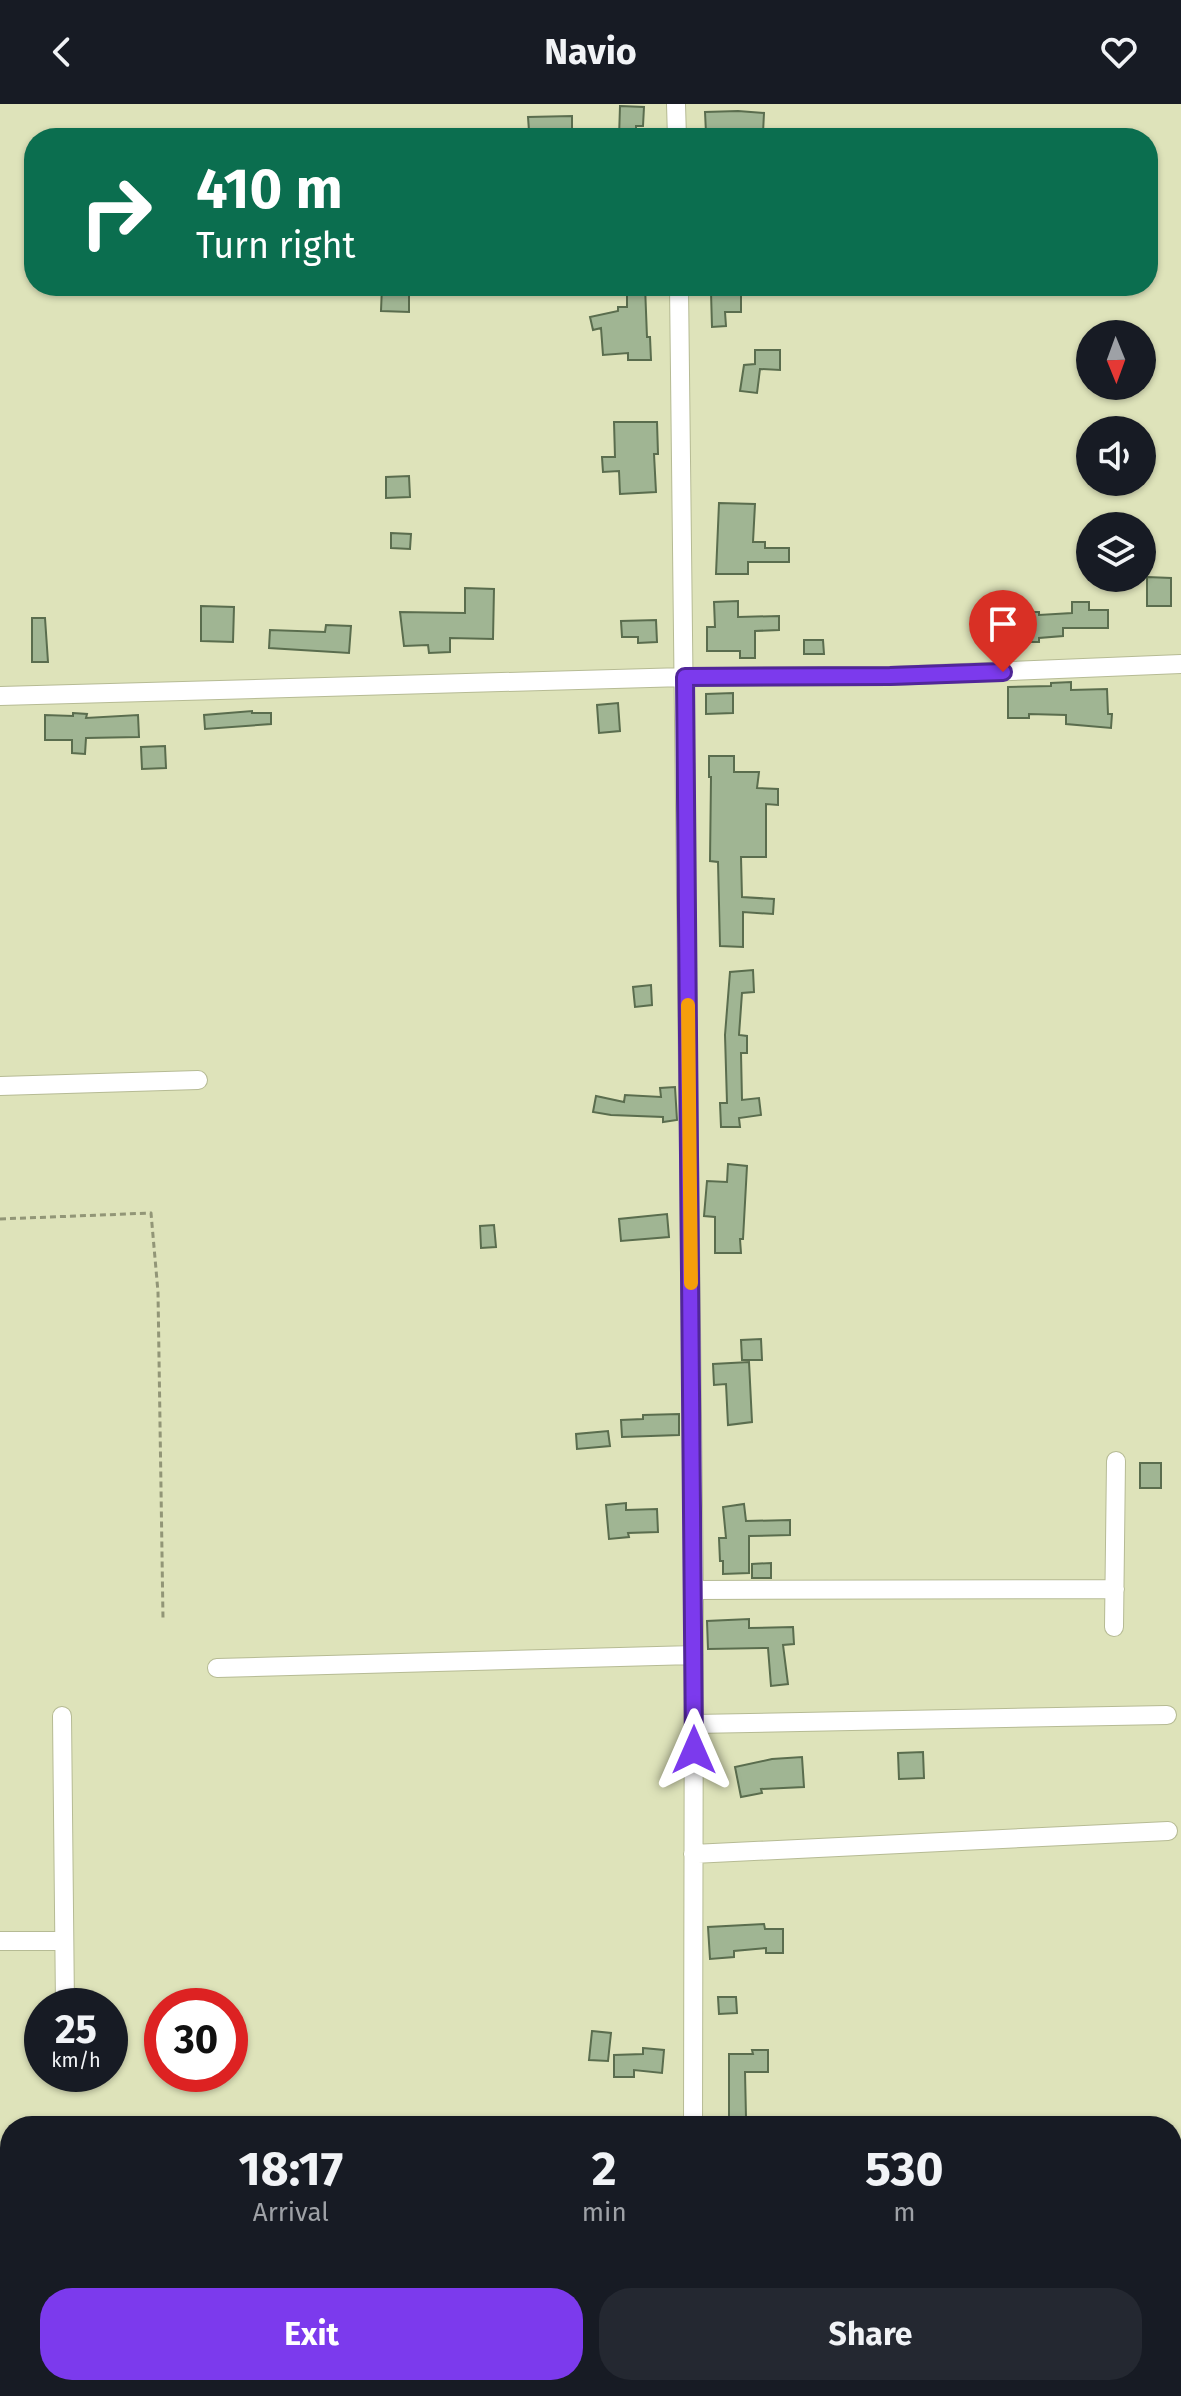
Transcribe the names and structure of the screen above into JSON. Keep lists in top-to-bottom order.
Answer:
{
  "north": "bottom",
  "page": {
    "header": "Navio",
    "turn": ["410 m", "Turn right"],
    "speed": "25 km/h",
    "limit": "30",
    "eta": [
      "18:17",
      "Arrival",
      "2",
      "min",
      "530",
      "m"
    ],
    "buttons": ["Exit", "Share"]
  }
}
